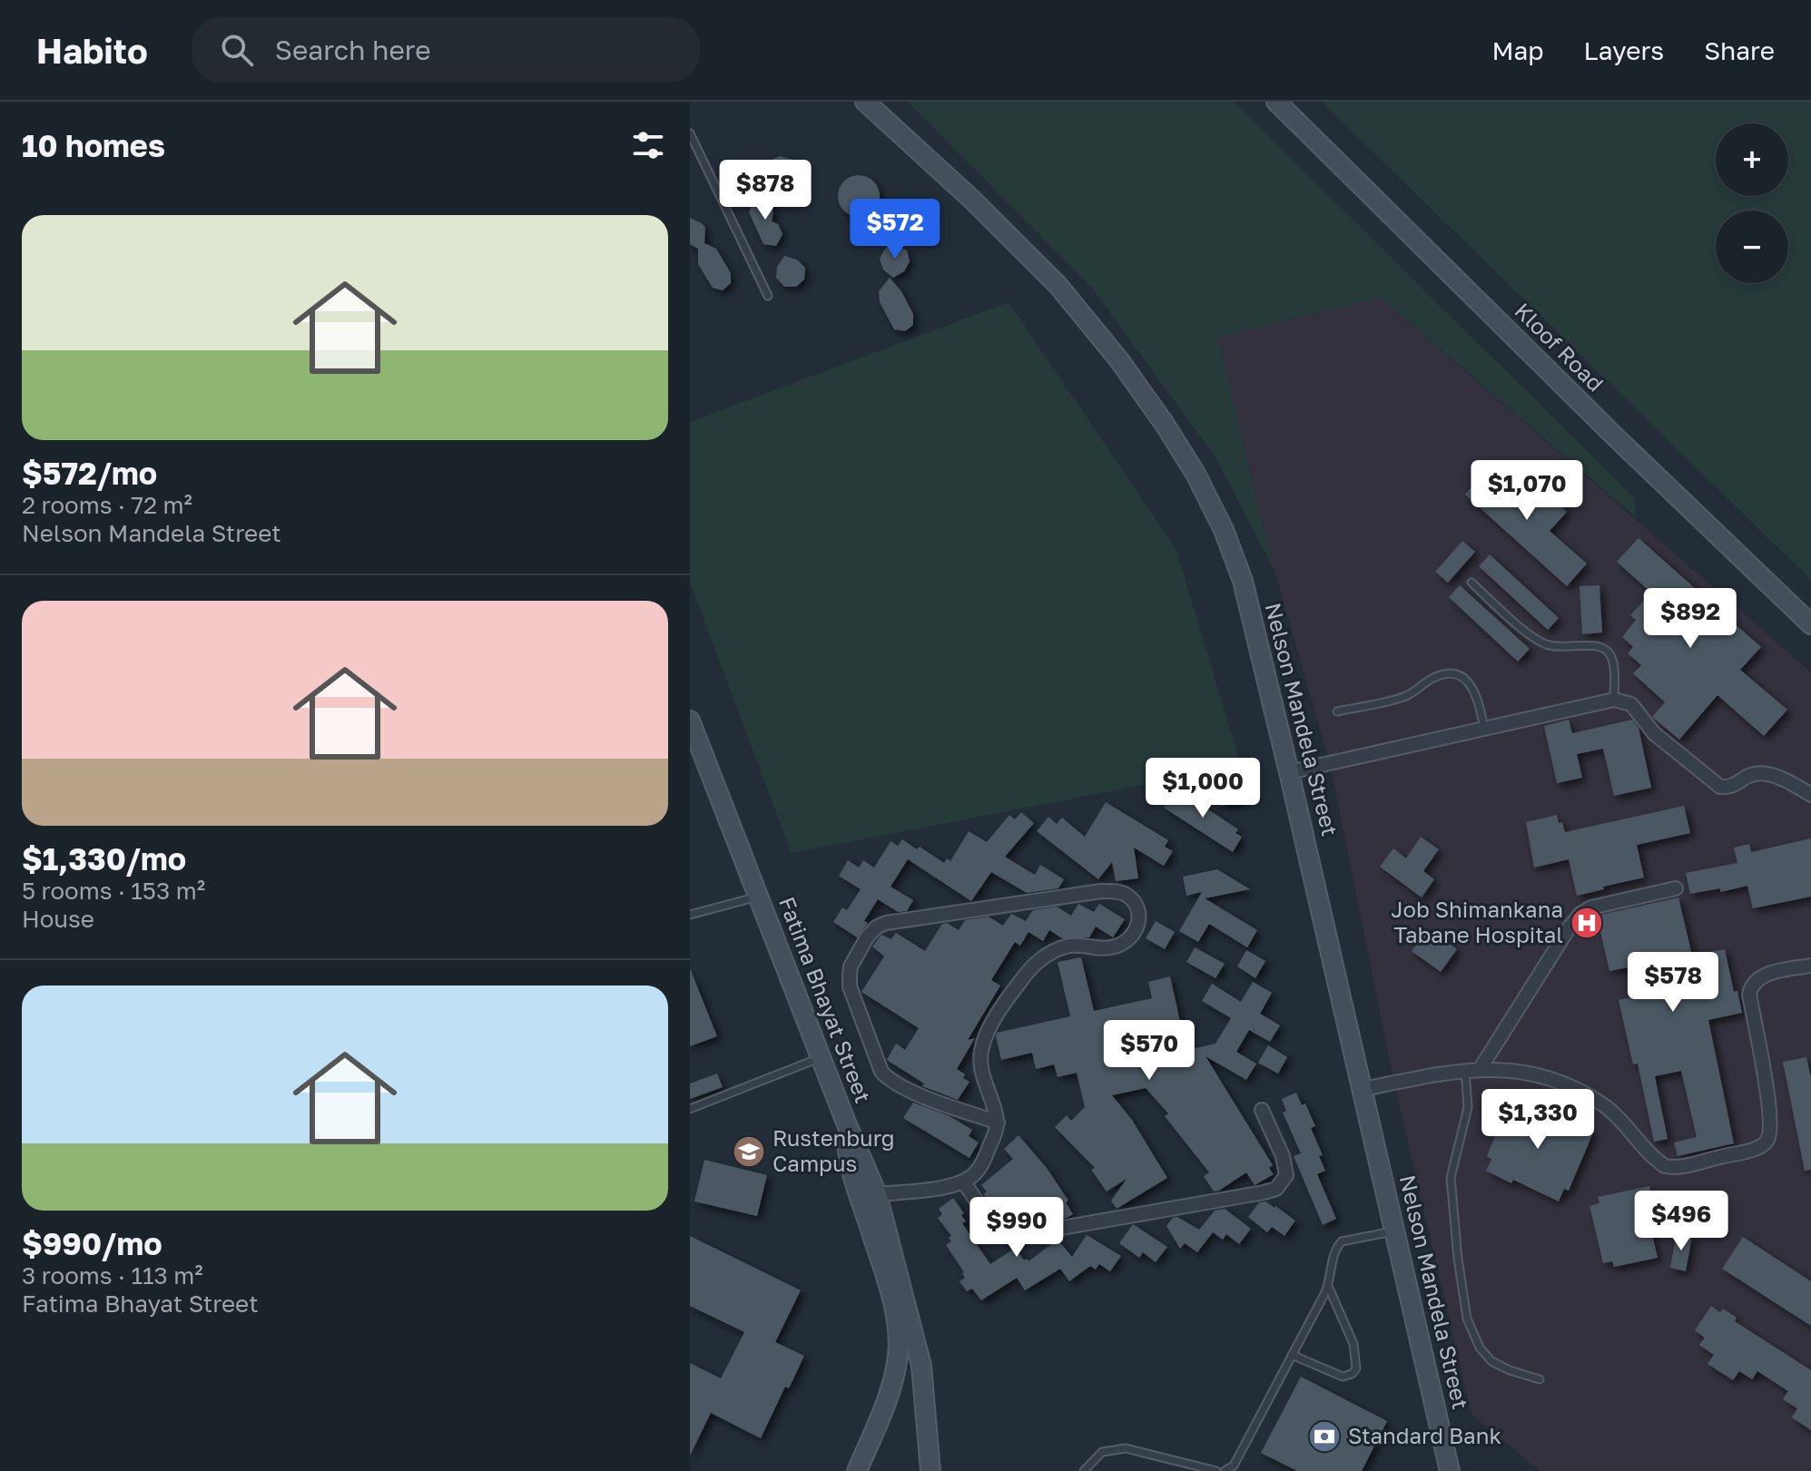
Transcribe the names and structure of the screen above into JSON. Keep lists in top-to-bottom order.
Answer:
{
  "streets": {
    "main road": ["Kloof Road", "Nelson Mandela Street", "Fatima Bhayat Street"]
  },
  "places": {
    "hospital": ["Job Shimankana Tabane Hospital"],
    "school or university": ["Rustenburg Campus"],
    "bank": ["Standard Bank"]
  },
  "page": {
    "header": "Habito",
    "search": "Search here",
    "nav": ["Map", "Layers", "Share"],
    "heading": "10 homes",
    "map_buttons": ["+", "−"],
    "price": [
      "$878",
      "$572",
      "$1,070",
      "$892",
      "$1,000",
      "$578",
      "$570",
      "$1,330",
      "$496",
      "$990"
    ],
    "list": [
      {
        "name": "$572/mo",
        "note": "2 rooms · 72 m² · Nelson Mandela Street"
      },
      {
        "name": "$1,330/mo",
        "note": "5 rooms · 153 m² · House"
      },
      {
        "name": "$990/mo",
        "note": "3 rooms · 113 m² · Fatima Bhayat Street"
      }
    ]
  }
}
